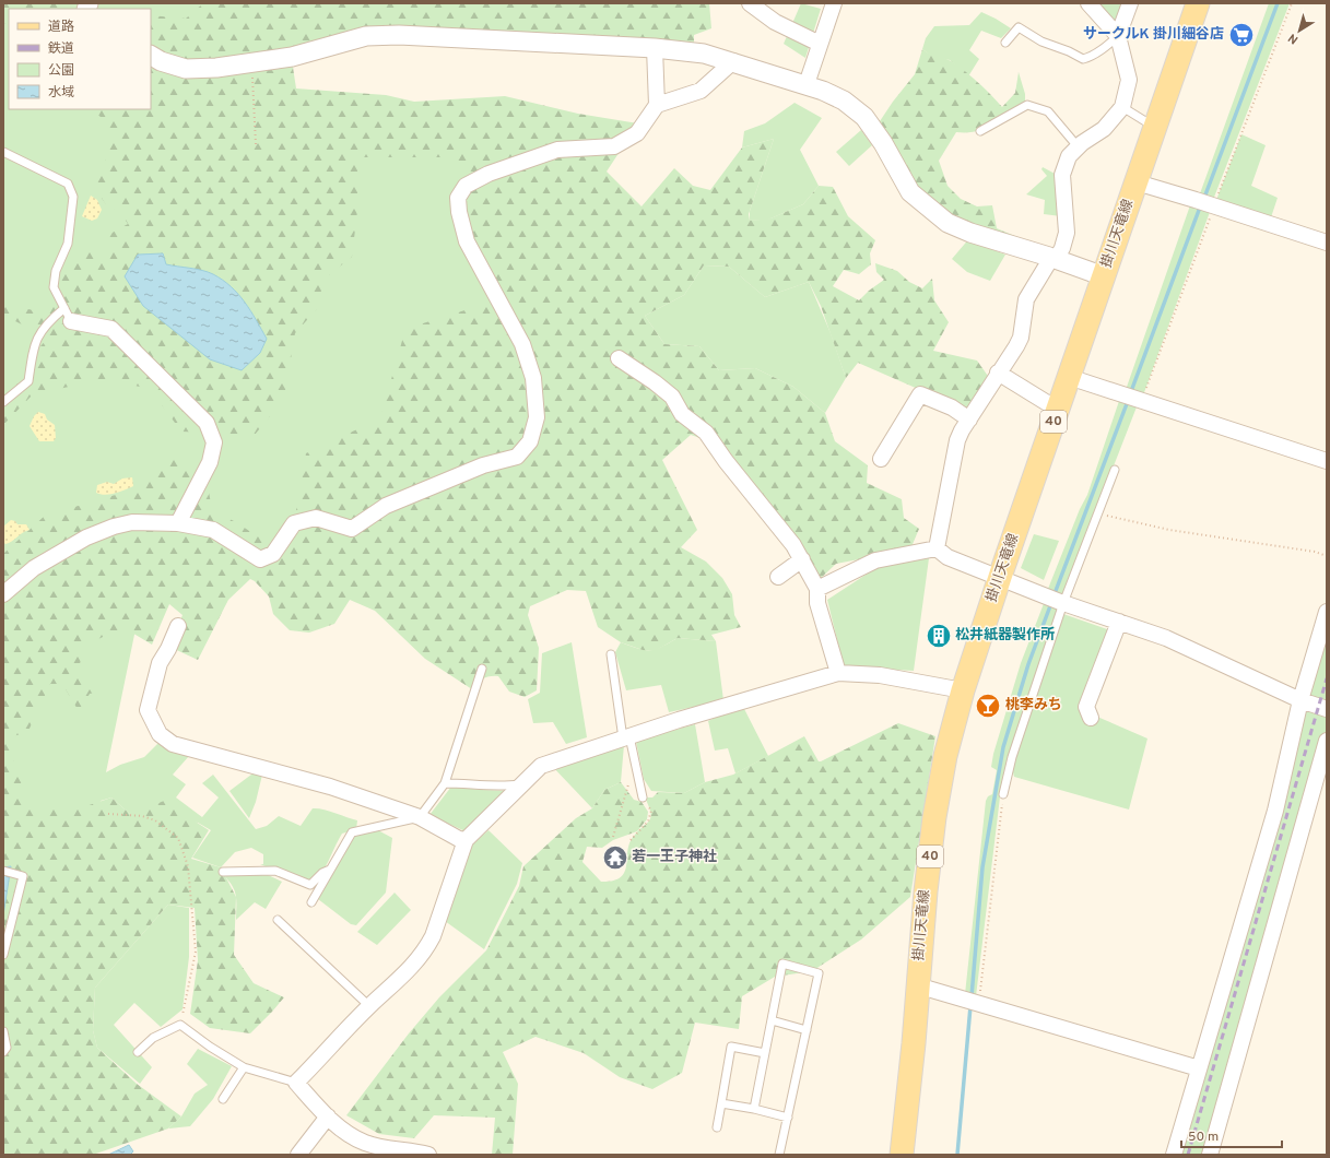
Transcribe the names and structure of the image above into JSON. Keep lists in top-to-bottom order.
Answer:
{
  "streets": {
    "main road": ["掛川天竜線", "40"]
  },
  "places": {
    "supermarket": ["サークルK 掛川細谷店"],
    "building": ["松井紙器製作所"],
    "bar": ["桃李みち"],
    "temple": ["若一王子神社"]
  },
  "legend": [
    "道路",
    "鉄道",
    "公園",
    "水域"
  ],
  "scale_bar": "50 m",
  "north": "bottom left"
}
